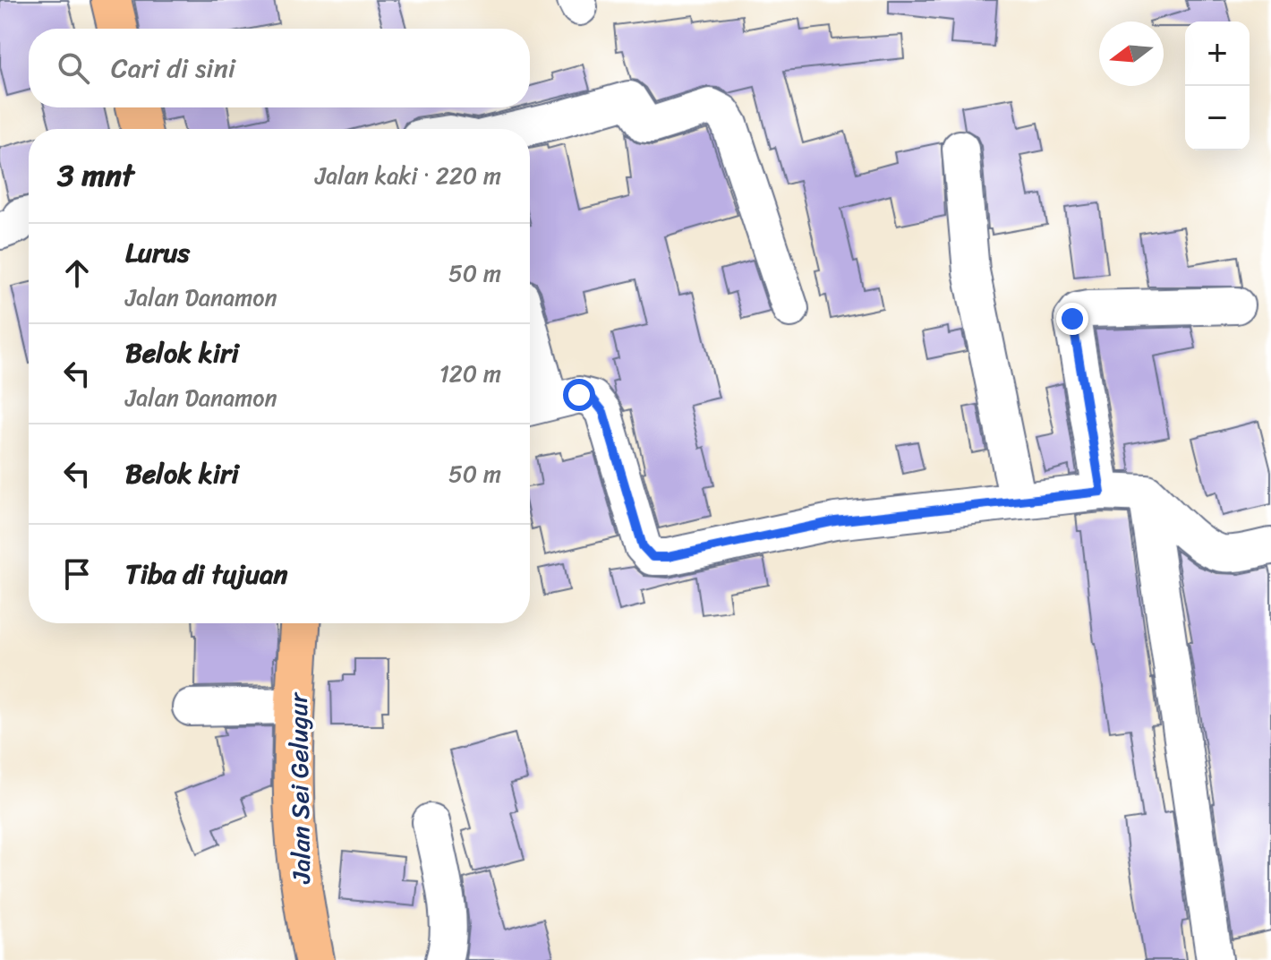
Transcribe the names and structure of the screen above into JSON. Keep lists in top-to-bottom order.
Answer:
{
  "streets": {
    "main road": ["Jalan Sei Gelugur"]
  },
  "north": "left",
  "page": {
    "map_buttons": ["+", "−"],
    "search": "Cari di sini",
    "heading": ["3 mnt", "Jalan kaki · 220 m"],
    "list": [
      ["Lurus", "Jalan Danamon", "50 m"],
      ["Belok kiri", "Jalan Danamon", "120 m"],
      ["Belok kiri", "50 m"],
      "Tiba di tujuan"
    ]
  }
}
